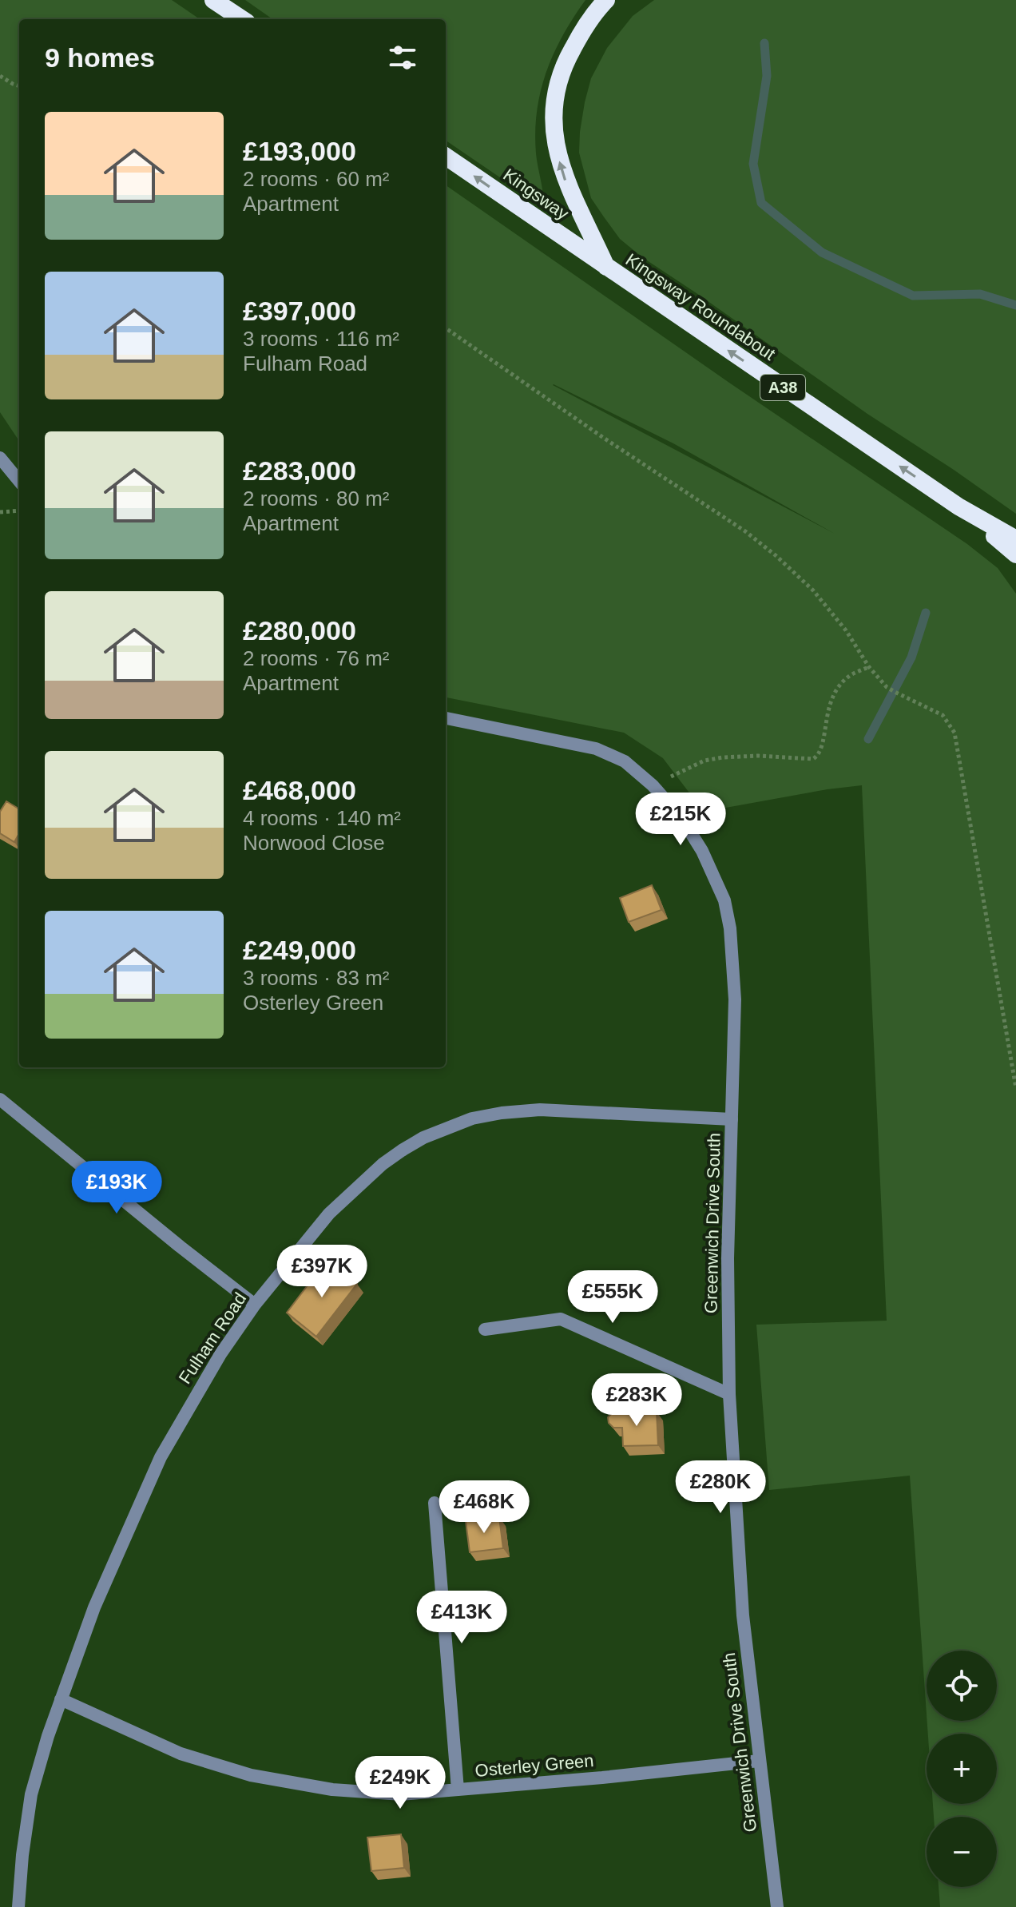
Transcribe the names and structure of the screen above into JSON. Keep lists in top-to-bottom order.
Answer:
{
  "streets": {
    "highway": ["Kingsway", "Kingsway Roundabout", "A38"],
    "street": ["Greenwich Drive South", "Fulham Road", "Osterley Green"]
  },
  "crossings": [
    ["Kingsway", "Kingsway Roundabout"],
    ["Kingsway Roundabout", "A38"],
    ["Greenwich Drive South", "Fulham Road"],
    ["Greenwich Drive South", "Osterley Green"],
    ["Fulham Road", "Osterley Green"]
  ],
  "one_way": ["Kingsway", "Kingsway Roundabout"],
  "page": {
    "heading": "9 homes",
    "list": [
      {
        "name": "£193,000",
        "note": "2 rooms · 60 m² · Apartment"
      },
      {
        "name": "£397,000",
        "note": "3 rooms · 116 m² · Fulham Road"
      },
      {
        "name": "£283,000",
        "note": "2 rooms · 80 m² · Apartment"
      },
      {
        "name": "£280,000",
        "note": "2 rooms · 76 m² · Apartment"
      },
      {
        "name": "£468,000",
        "note": "4 rooms · 140 m² · Norwood Close"
      },
      {
        "name": "£249,000",
        "note": "3 rooms · 83 m² · Osterley Green"
      }
    ],
    "price": [
      "£215K",
      "£193K",
      "£397K",
      "£555K",
      "£283K",
      "£280K",
      "£468K",
      "£413K",
      "£249K"
    ],
    "map_buttons": ["+", "−"]
  }
}
